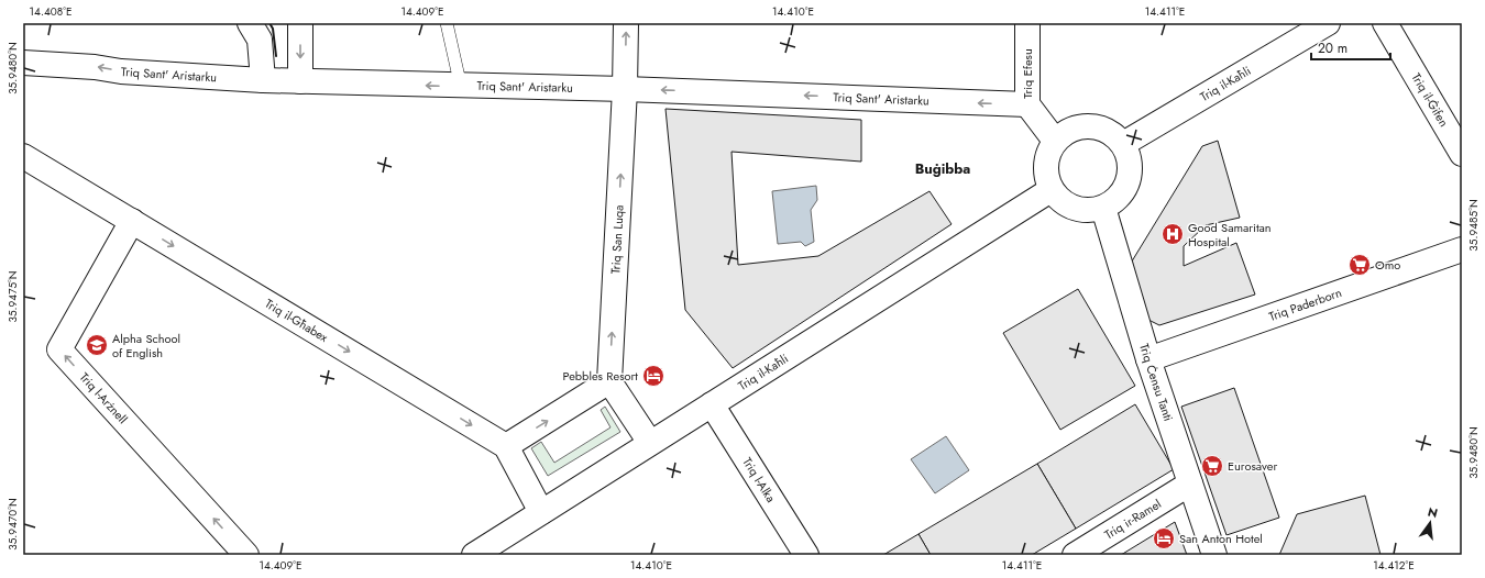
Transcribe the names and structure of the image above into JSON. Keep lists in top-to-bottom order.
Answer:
{
  "streets": {
    "street": [
      "Triq Sant' Aristarku",
      "Triq Efesu",
      "Triq il-Kaħli",
      "Triq il-Ġifen",
      "Triq San Luqa",
      "Triq Paderborn",
      "Triq il-Għabex",
      "Triq Ċensu Tanti",
      "Triq l-Arżnell",
      "Triq l-Alka",
      "Triq ir-Ramel"
    ]
  },
  "crossings": [
    ["Triq Sant' Aristarku", "Triq Efesu"],
    ["Triq Sant' Aristarku", "Triq San Luqa"],
    ["Triq Efesu", "Triq il-Kaħli"],
    ["Triq Efesu", "Triq Ċensu Tanti"],
    ["Triq il-Kaħli", "Triq Ċensu Tanti"],
    ["Triq il-Kaħli", "Triq l-Alka"],
    ["Triq Paderborn", "Triq Ċensu Tanti"],
    ["Triq il-Għabex", "Triq l-Arżnell"],
    ["Triq Ċensu Tanti", "Triq ir-Ramel"]
  ],
  "one_way": [
    "Triq Sant' Aristarku",
    "Triq San Luqa",
    "Triq il-Għabex",
    "Triq l-Arżnell"
  ],
  "districts": ["Buġibba"],
  "places": {
    "hospital": ["Good Samaritan Hospital"],
    "supermarket": ["Omo", "Eurosaver"],
    "school or university": ["Alpha School of English"],
    "hotel": ["Pebbles Resort", "San Anton Hotel"]
  },
  "scale_bar": "20 m",
  "north": "top",
  "coordinates": [
    "14.408°E",
    "14.409°E",
    "14.410°E",
    "14.411°E",
    "35.9480°N",
    "35.9485°N",
    "35.9475°N",
    "35.9470°N",
    "14.412°E"
  ]
}
